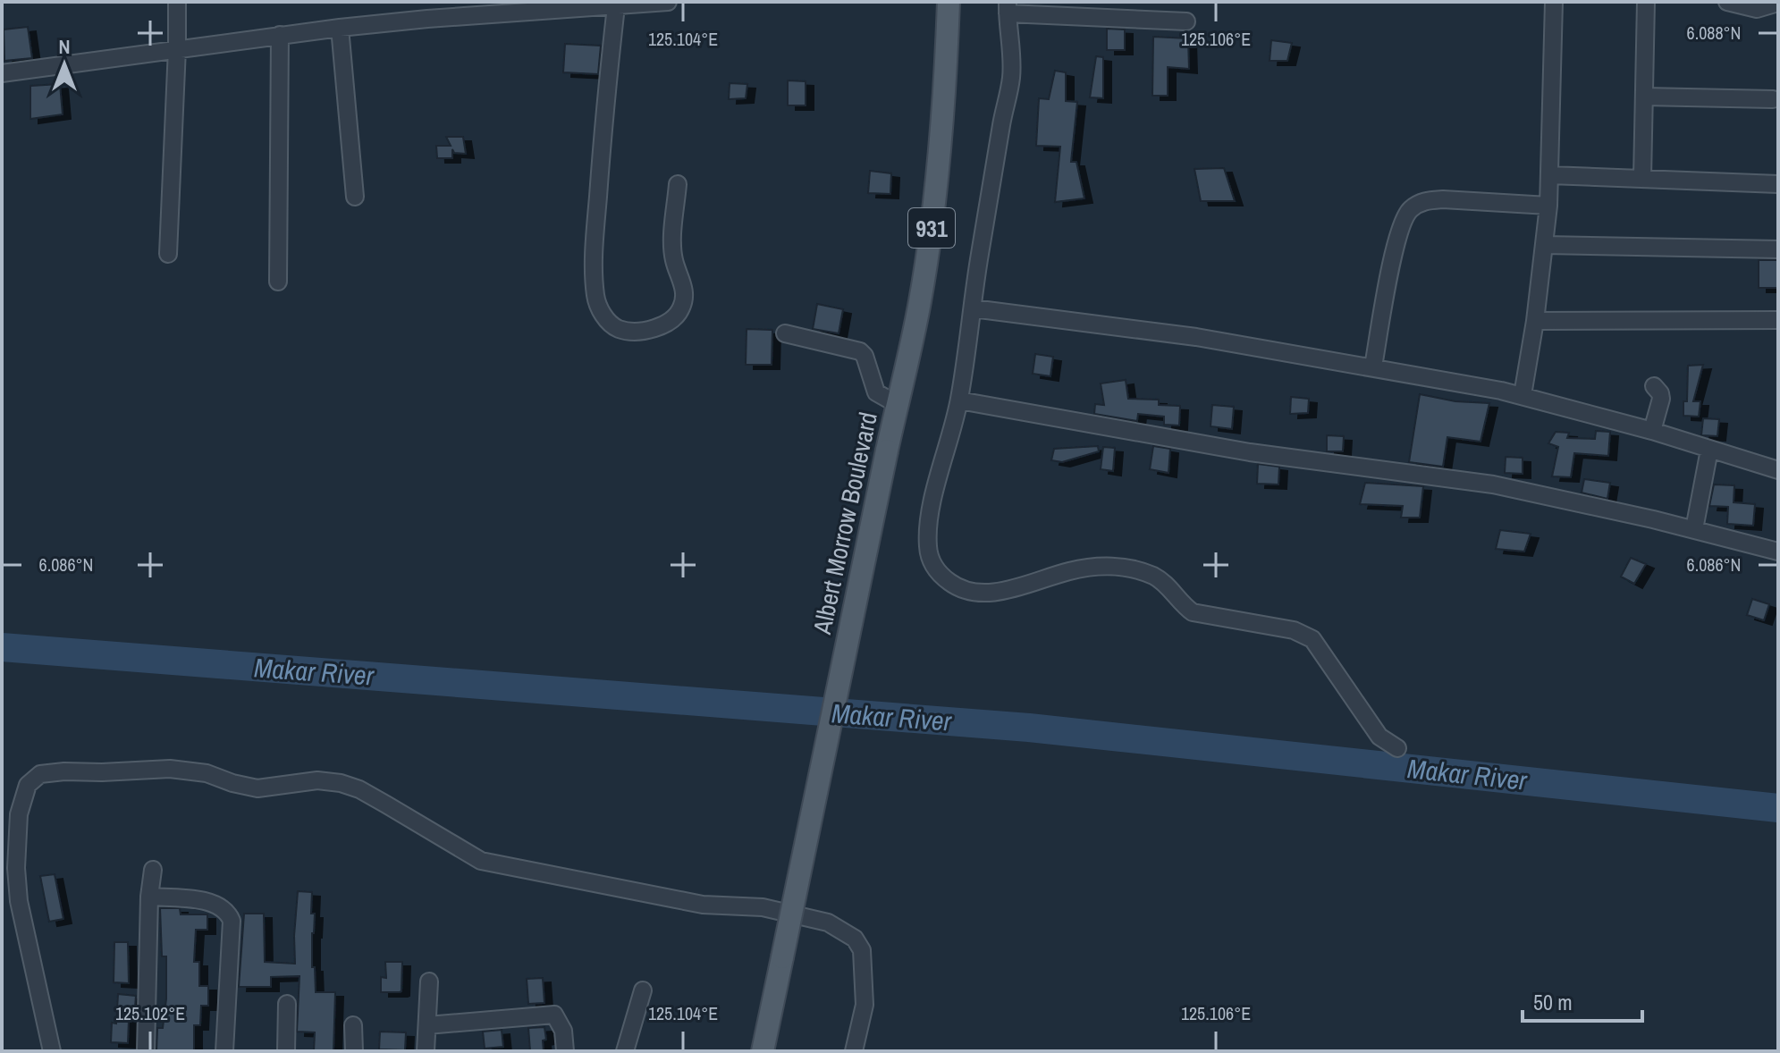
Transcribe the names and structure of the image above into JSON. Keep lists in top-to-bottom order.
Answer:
{
  "streets": {
    "main road": ["931", "Albert Morrow Boulevard"]
  },
  "water": ["Makar River"],
  "scale_bar": "50 m",
  "north": "top",
  "coordinates": [
    "6.088°N",
    "125.104°E",
    "125.106°E",
    "6.086°N",
    "125.102°E"
  ]
}
